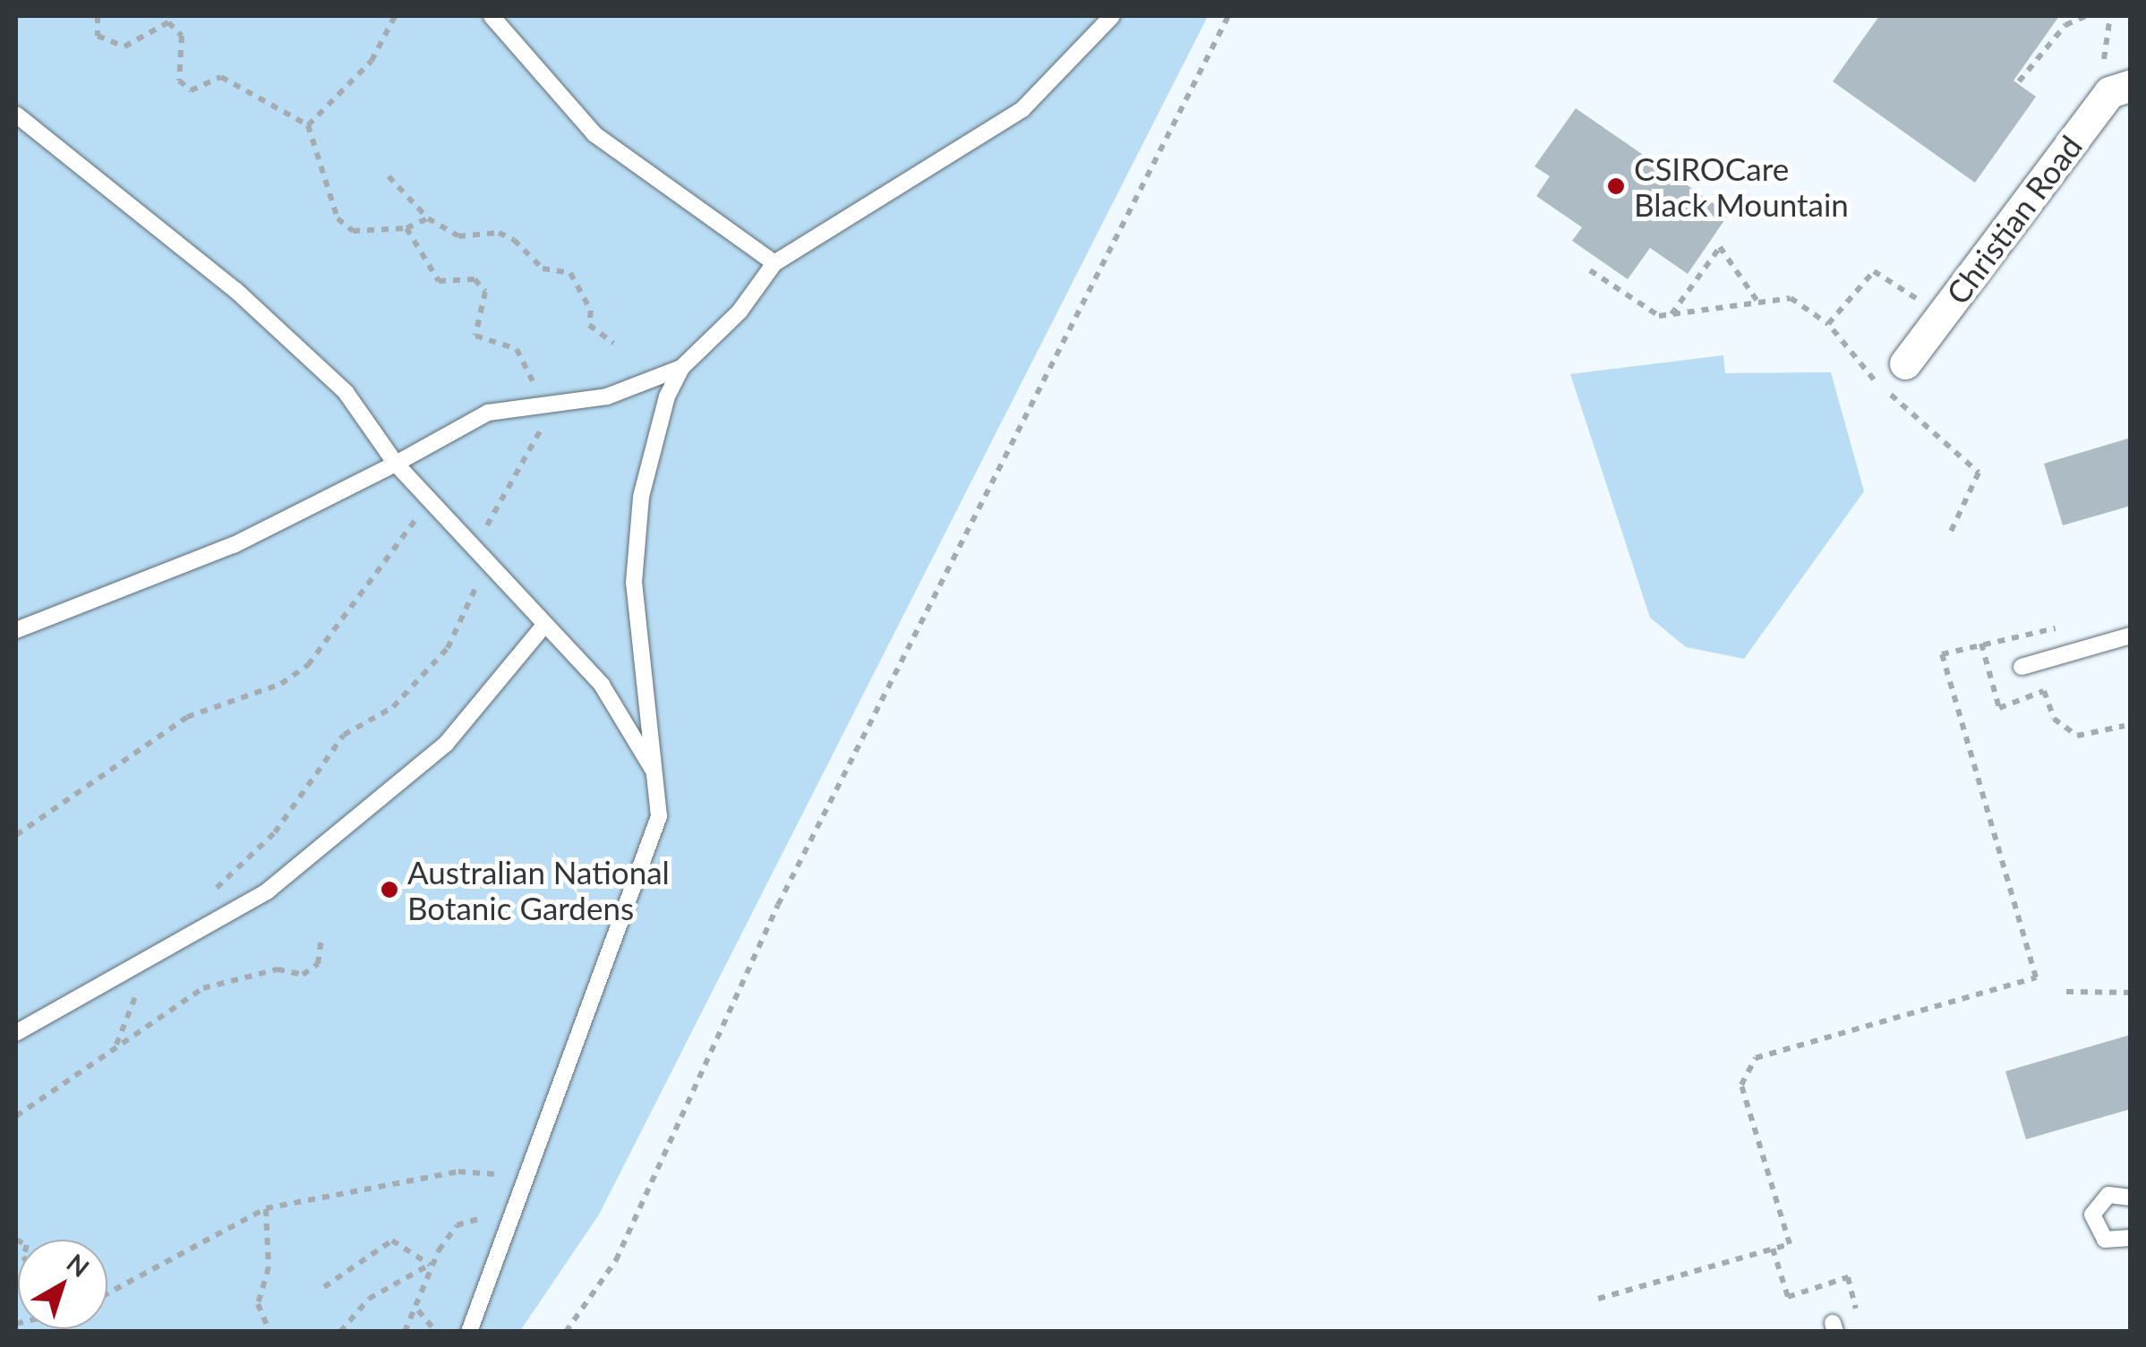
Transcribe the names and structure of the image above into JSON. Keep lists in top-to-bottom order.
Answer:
{
  "streets": {
    "street": ["Christian Road"]
  },
  "places": ["CSIROCare Black Mountain", "Australian National Botanic Gardens"],
  "north": "top right"
}
